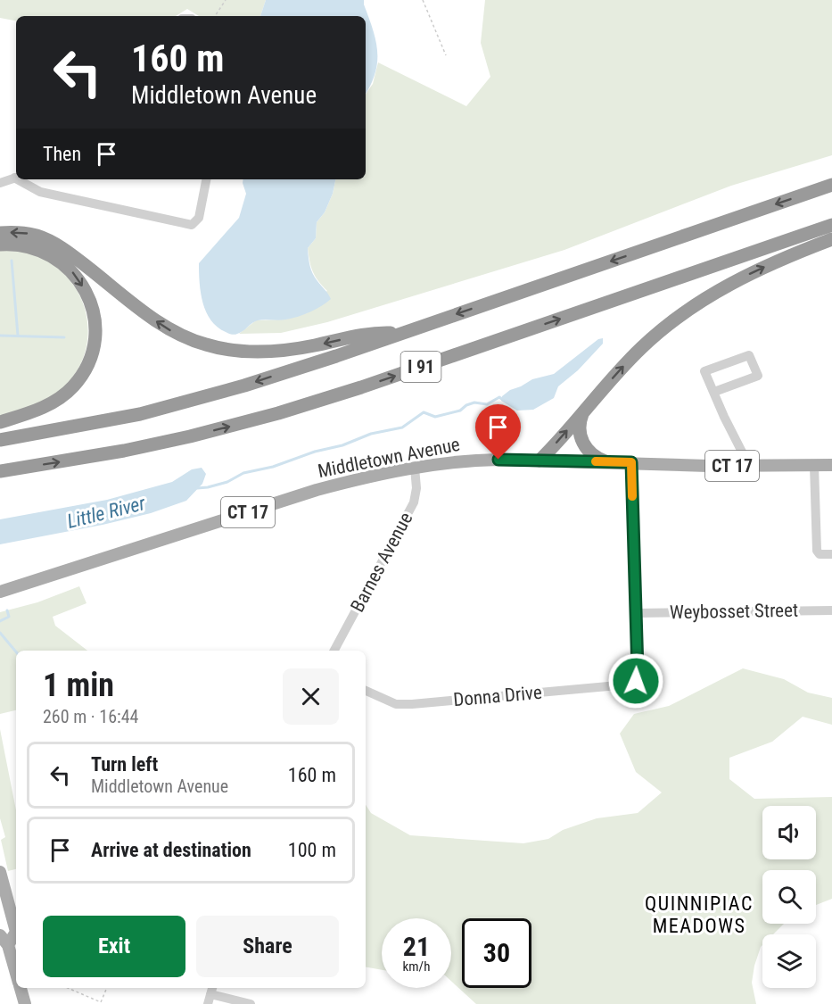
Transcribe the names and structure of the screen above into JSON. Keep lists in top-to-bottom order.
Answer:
{
  "streets": {
    "highway": ["I 91"],
    "main road": ["Middletown Avenue", "CT 17"],
    "street": ["Barnes Avenue", "Weybosset Street", "Donna Drive"]
  },
  "crossings": [
    ["Middletown Avenue", "Barnes Avenue"],
    ["Weybosset Street", "Donna Drive"]
  ],
  "districts": ["QUINNIPIAC MEADOWS"],
  "water": ["Little River"],
  "page": {
    "turn": ["160 m", "Middletown Avenue"],
    "then": "Then",
    "heading": ["1 min", "260 m · 16:44"],
    "list": [
      {
        "name": "Turn left",
        "note": "Middletown Avenue",
        "value": "160 m"
      },
      {
        "name": "Arrive at destination",
        "value": "100 m"
      }
    ],
    "buttons": ["Exit", "Share"],
    "speed": "21 km/h",
    "limit": "30"
  }
}
